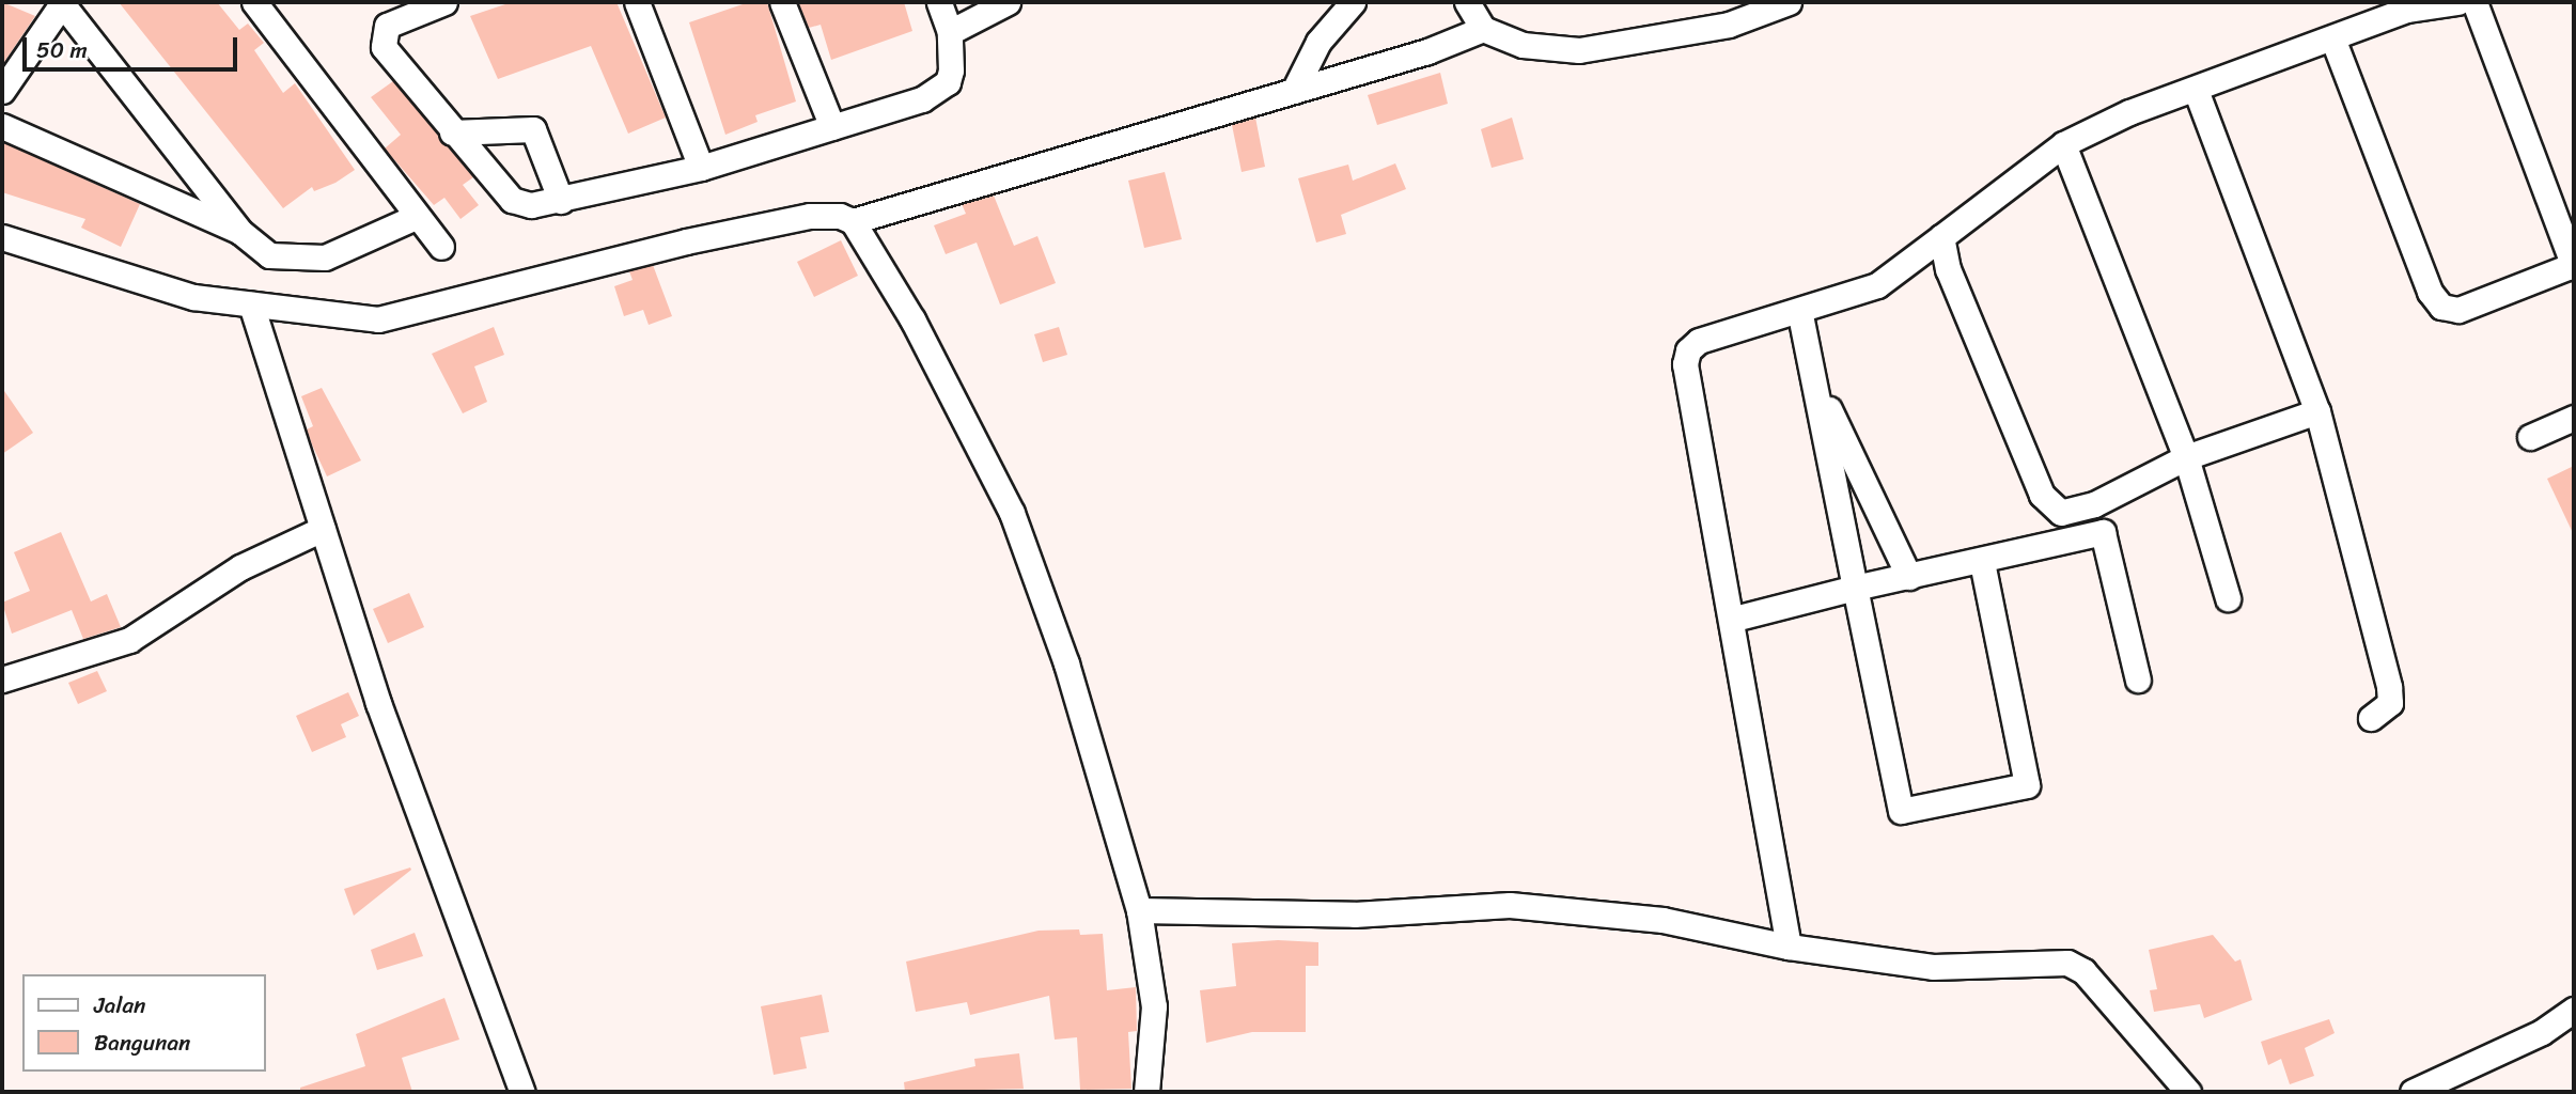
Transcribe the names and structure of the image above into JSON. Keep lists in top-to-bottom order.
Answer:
{
  "legend": ["Jalan", "Bangunan"],
  "scale_bar": "50 m"
}
